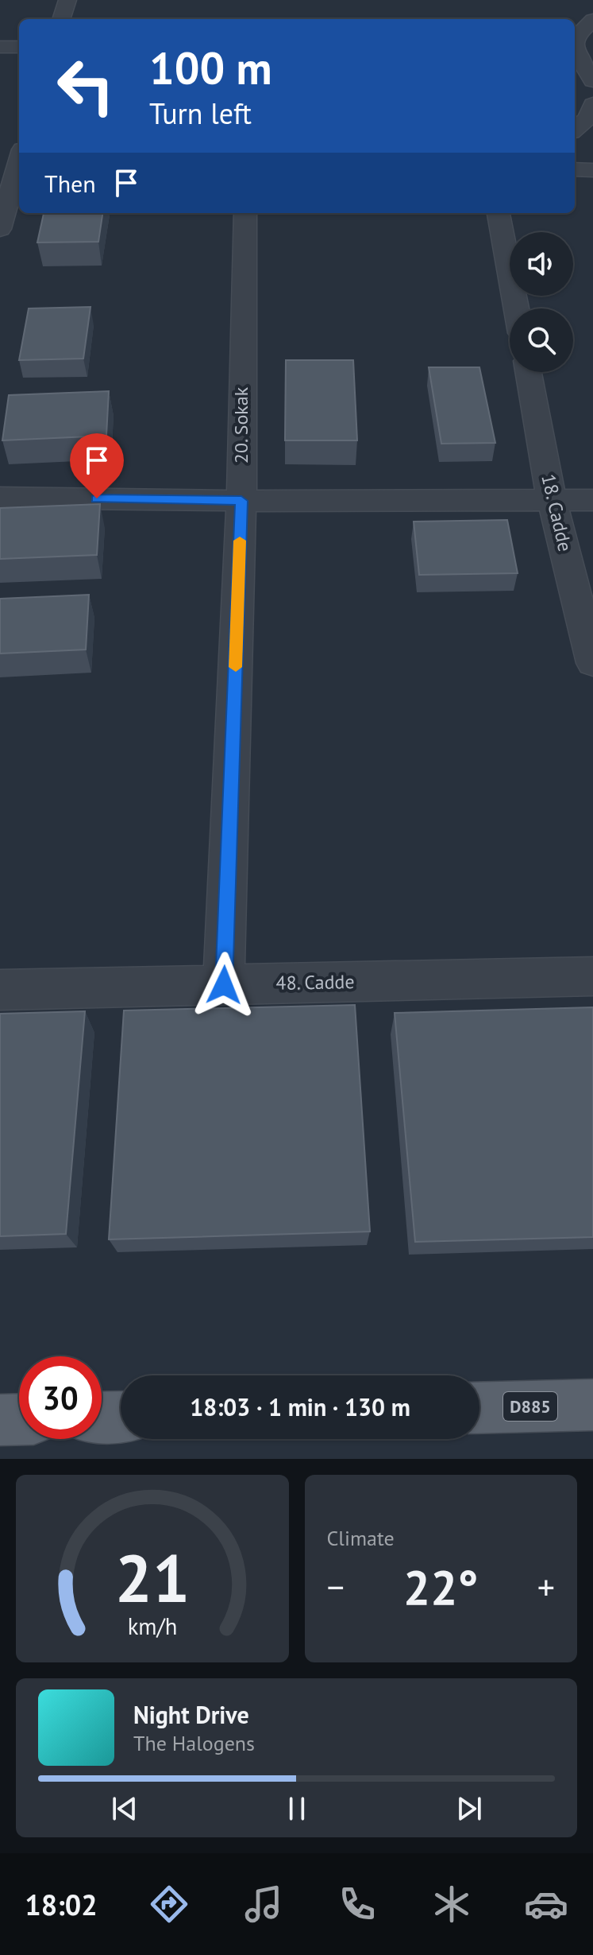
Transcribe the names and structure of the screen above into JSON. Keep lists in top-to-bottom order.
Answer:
{
  "streets": {
    "main road": ["D885"],
    "street": ["20. Sokak", "18. Cadde", "48. Cadde"]
  },
  "crossings": [
    ["20. Sokak", "48. Cadde"]
  ],
  "page": {
    "turn": ["100 m", "Turn left"],
    "then": "Then",
    "limit": "30",
    "trip": "18:03 · 1 min · 130 m",
    "tile": "Climate",
    "heat": ["−", "22°", "+"],
    "song": ["Night Drive", "The Halogens"],
    "tabs": "18:02",
    "gauge": ["21", "km/h"]
  }
}
